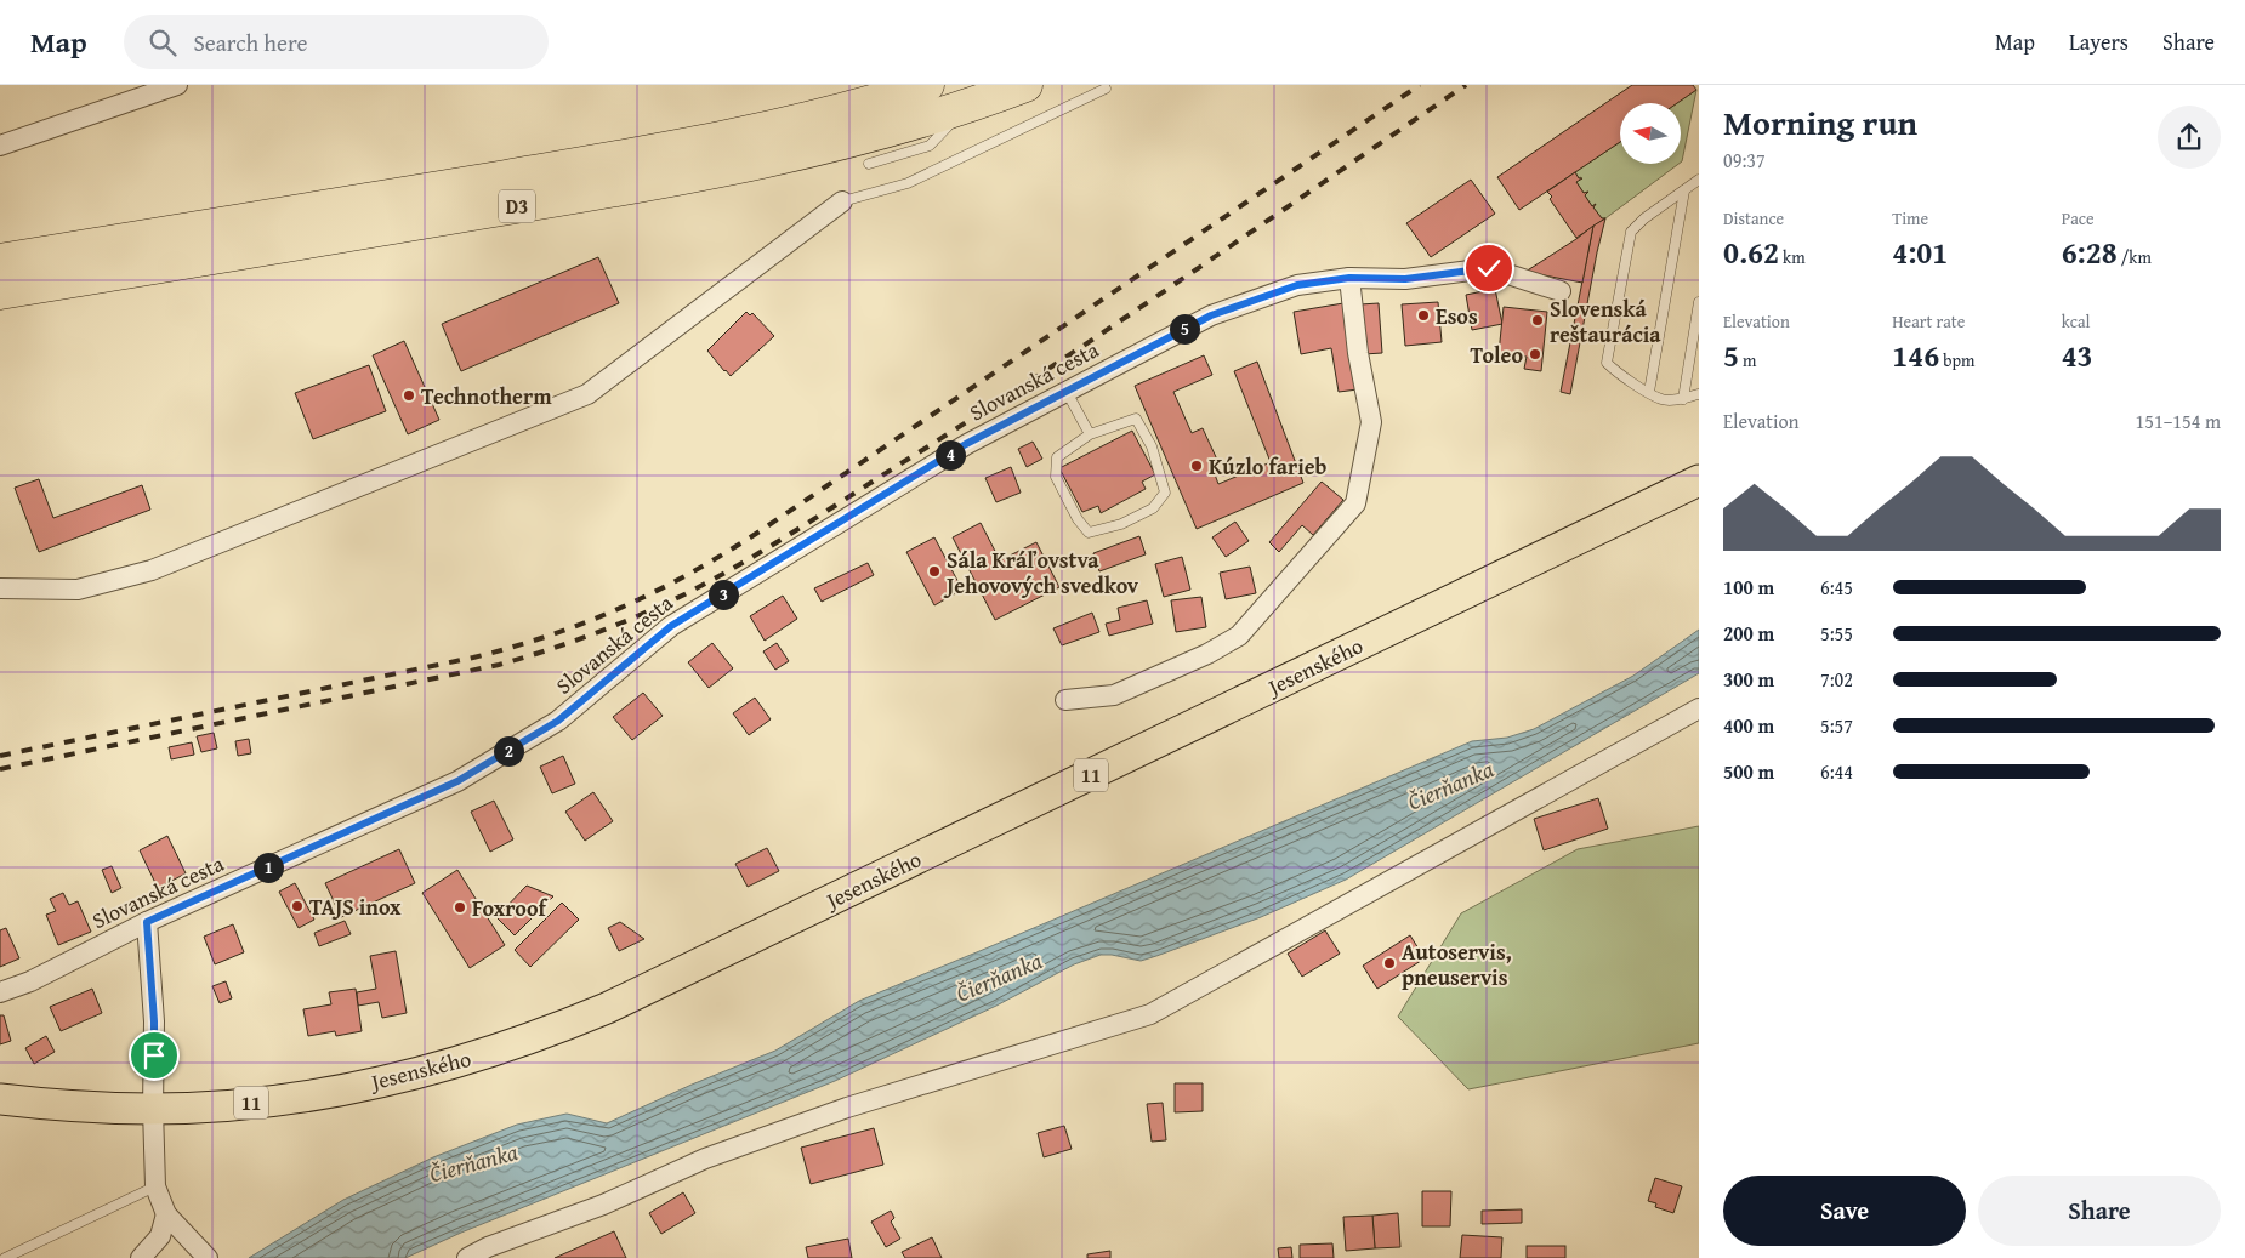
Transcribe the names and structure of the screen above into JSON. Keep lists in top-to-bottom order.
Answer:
{
  "streets": {
    "highway": ["D3"],
    "main road": ["Jesenského", "11"],
    "street": ["Slovanská cesta"]
  },
  "water": ["Čierňanka"],
  "places": [
    "Esos",
    "Slovenská reštaurácia",
    "Toleo",
    "Technotherm",
    "Kúzlo farieb",
    "Sála Kráľovstva Jehovových svedkov",
    "TAJS inox",
    "Foxroof",
    "Autoservis, pneuservis"
  ],
  "north": "left",
  "page": {
    "header": "Map",
    "search": "Search here",
    "nav": ["Map", "Layers", "Share"],
    "heading": ["Morning run", "09:37"],
    "stats": [
      ["Distance", "0.62 km"],
      ["Time", "4:01"],
      ["Pace", "6:28 /km"],
      ["Elevation", "5 m"],
      ["Heart rate", "146 bpm"],
      ["kcal", "43"]
    ],
    "pins": [
      "5",
      "4",
      "3",
      "2",
      "1"
    ],
    "chart": ["Elevation", "151–154 m"],
    "list": [
      {
        "name": "100 m",
        "note": "6:45"
      },
      {
        "name": "200 m",
        "note": "5:55"
      },
      {
        "name": "300 m",
        "note": "7:02"
      },
      {
        "name": "400 m",
        "note": "5:57"
      },
      {
        "name": "500 m",
        "note": "6:44"
      }
    ],
    "buttons": ["Save", "Share"]
  }
}
